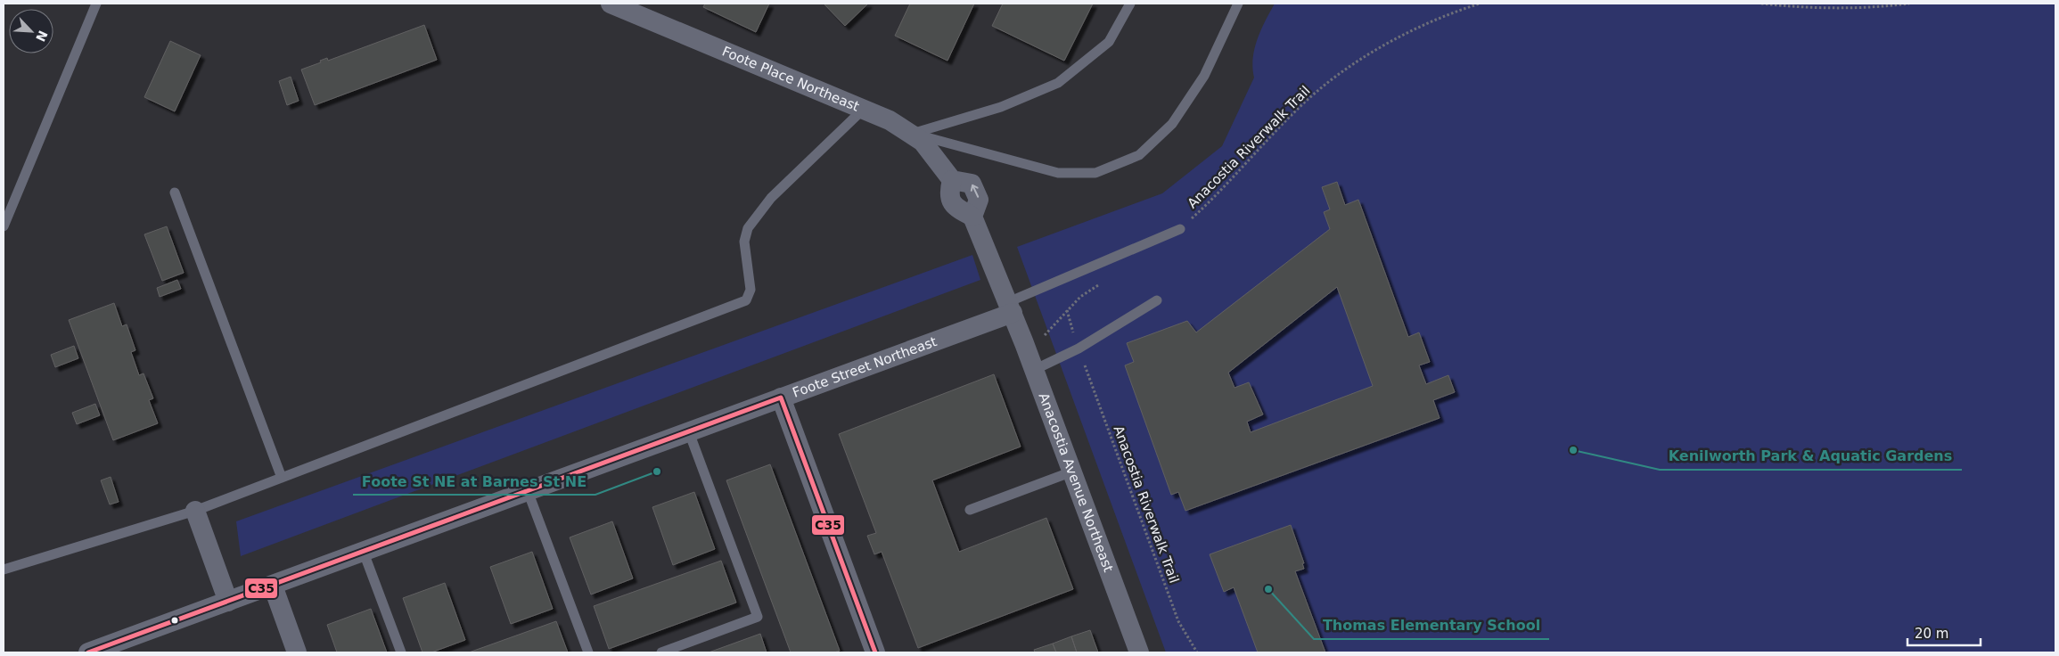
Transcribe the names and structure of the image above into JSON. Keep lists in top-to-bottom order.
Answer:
{
  "streets": {
    "street": ["Foote Place Northeast", "Foote Street Northeast", "Anacostia Avenue Northeast"],
    "path": ["Anacostia Riverwalk Trail"]
  },
  "crossings": [
    ["Foote Place Northeast", "Foote Street Northeast"],
    ["Foote Place Northeast", "Anacostia Avenue Northeast"],
    ["Foote Street Northeast", "Anacostia Avenue Northeast"]
  ],
  "places": ["Kenilworth Park & Aquatic Gardens", "Foote St NE at Barnes St NE", "Thomas Elementary School"],
  "lines": ["transit line C35"],
  "scale_bar": "20 m",
  "north": "bottom right"
}
